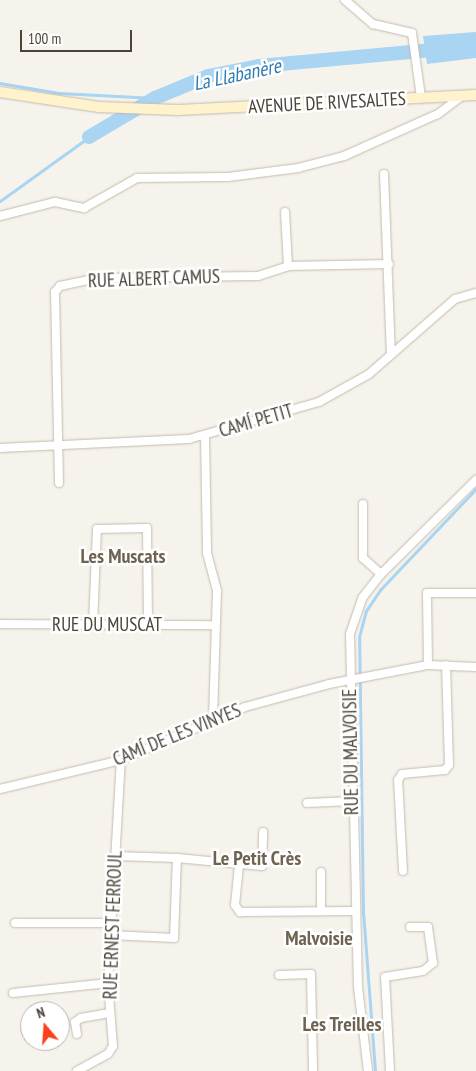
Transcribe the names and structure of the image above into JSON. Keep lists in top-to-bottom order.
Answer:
{
  "streets": {
    "main road": ["AVENUE DE RIVESALTES"],
    "street": [
      "RUE ALBERT CAMUS",
      "CAMÍ PETIT",
      "RUE DU MUSCAT",
      "CAMÍ DE LES VINYES",
      "RUE DU MALVOISIE",
      "RUE ERNEST FERROUL"
    ]
  },
  "crossings": [
    ["RUE ALBERT CAMUS", "CAMÍ PETIT"],
    ["CAMÍ DE LES VINYES", "RUE DU MALVOISIE"],
    ["CAMÍ DE LES VINYES", "RUE ERNEST FERROUL"]
  ],
  "districts": [
    "Les Muscats",
    "Le Petit Crès",
    "Malvoisie",
    "Les Treilles"
  ],
  "water": ["La Llabanère"],
  "scale_bar": "100 m",
  "north": "top"
}
